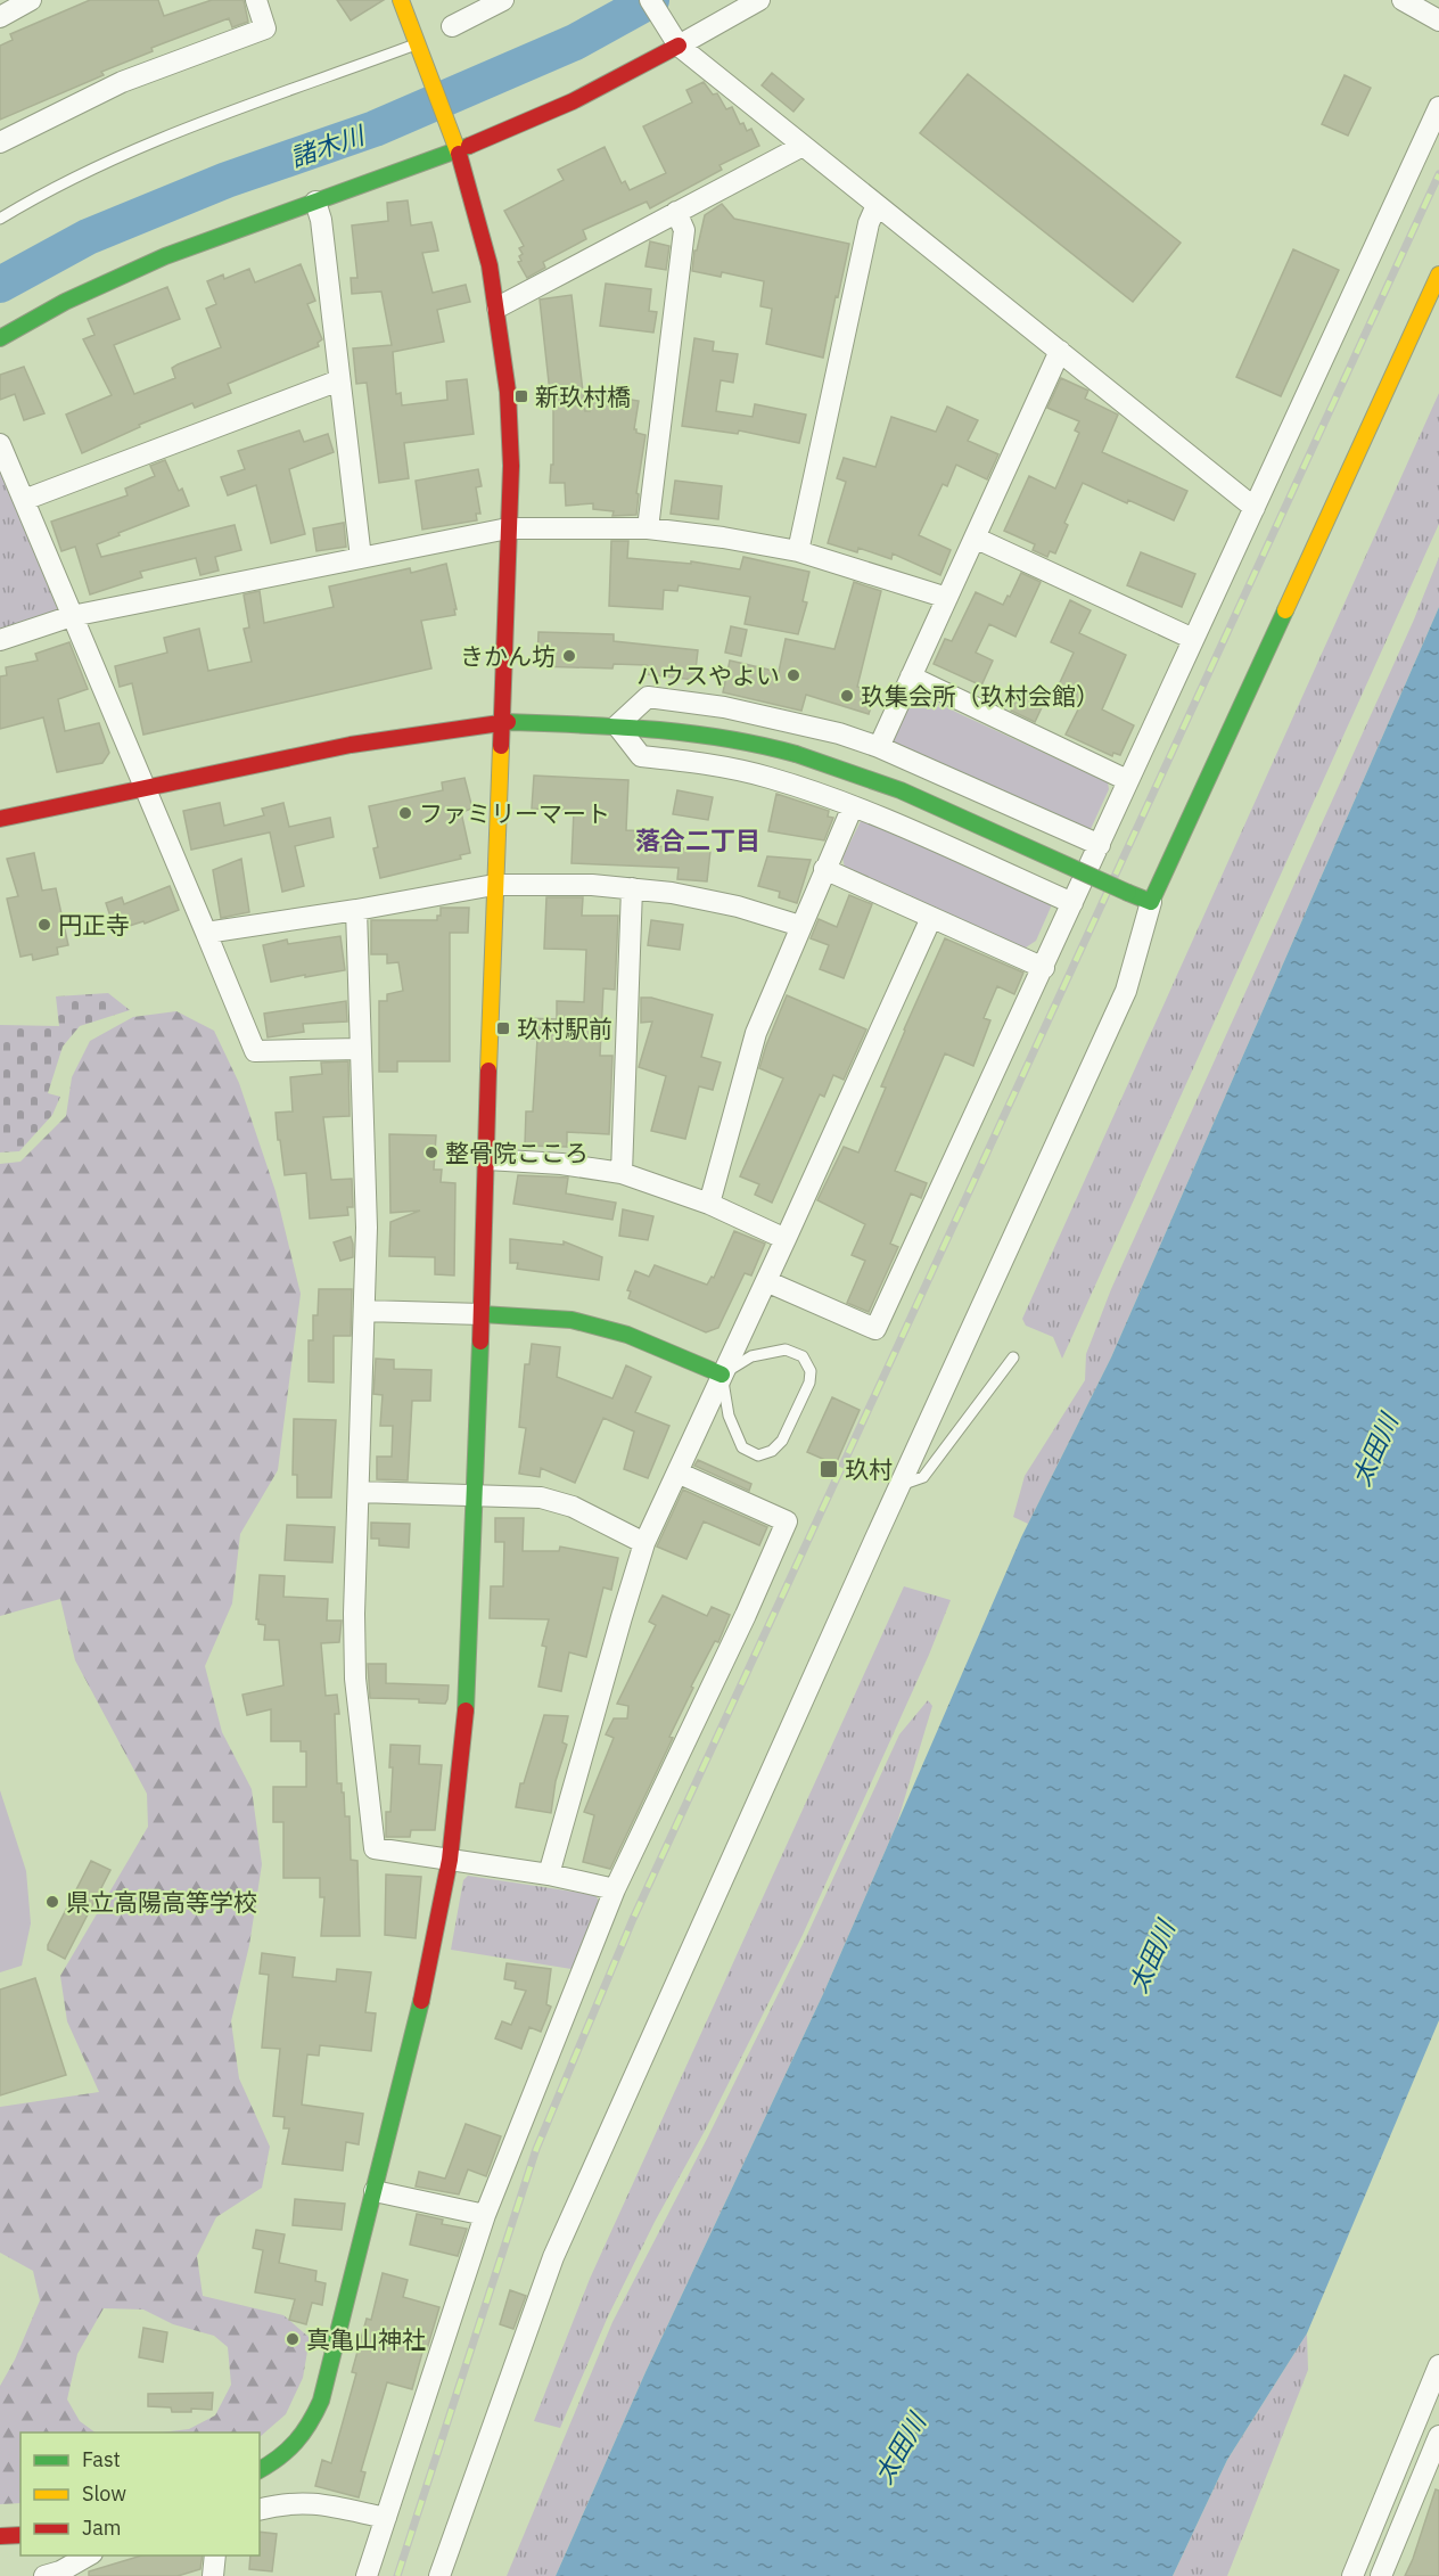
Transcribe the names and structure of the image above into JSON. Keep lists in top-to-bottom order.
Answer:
{
  "districts": ["落合二丁目"],
  "water": ["諸木川", "太田川"],
  "places": {
    "transit": ["新玖村橋", "玖村駅前", "玖村"],
    "other": [
      "きかん坊",
      "ハウスやよい",
      "玖集会所（玖村会館）",
      "ファミリーマート",
      "円正寺",
      "整骨院こころ",
      "県立高陽高等学校",
      "真亀山神社"
    ]
  },
  "legend": ["Fast", "Slow", "Jam"]
}
